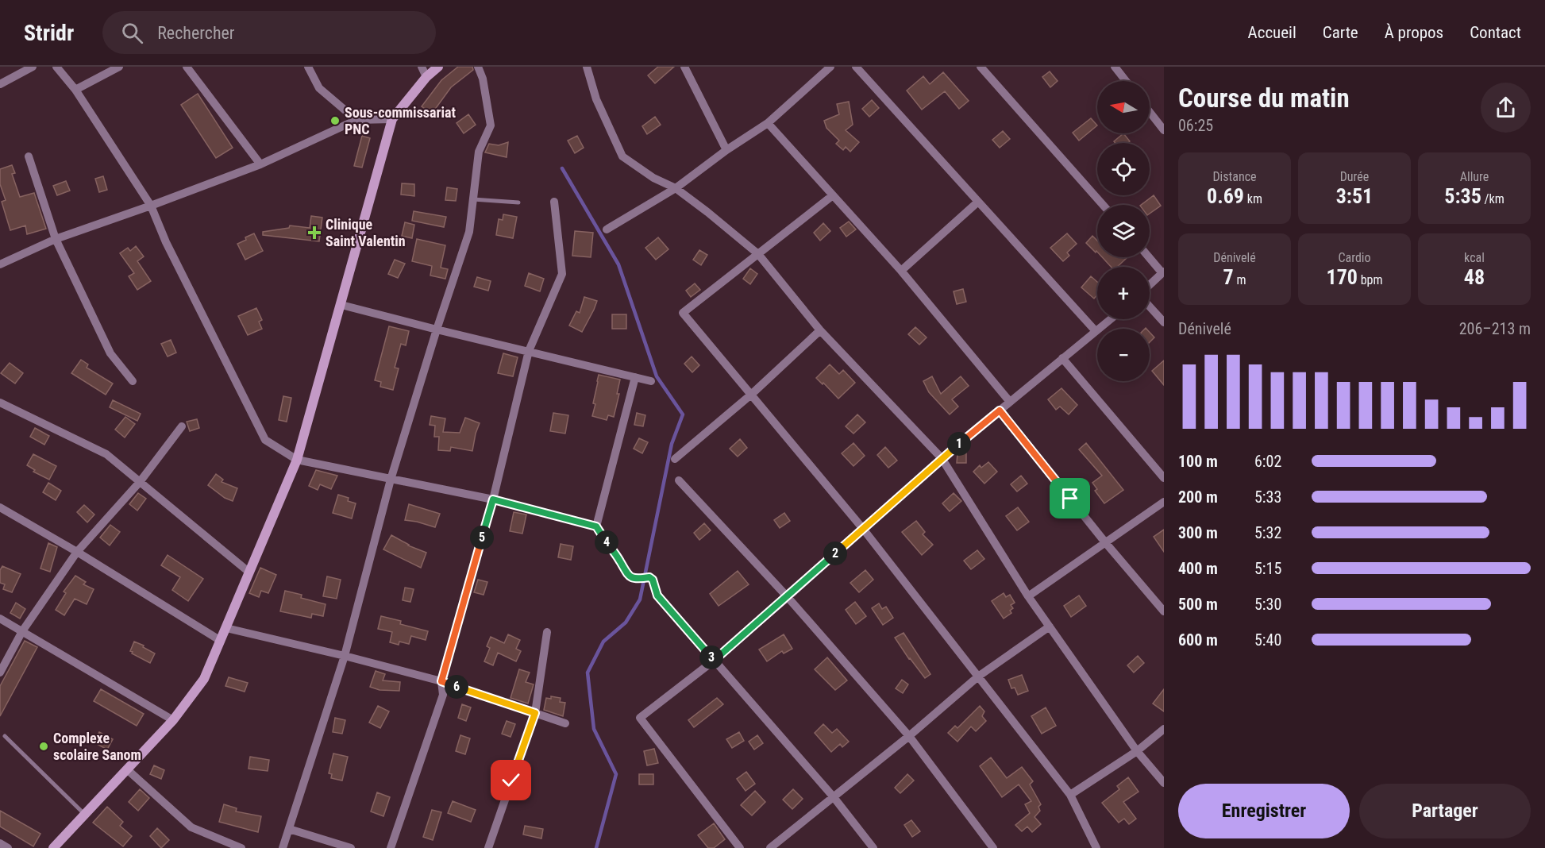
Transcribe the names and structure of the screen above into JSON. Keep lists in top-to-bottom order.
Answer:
{
  "places": {
    "other": ["Sous-commissariat PNC", "Complexe scolaire Sanom"],
    "health": ["Clinique Saint Valentin"]
  },
  "north": "left",
  "page": {
    "header": "Stridr",
    "search": "Rechercher",
    "nav": [
      "Accueil",
      "Carte",
      "À propos",
      "Contact"
    ],
    "heading": ["Course du matin", "06:25"],
    "map_buttons": ["+", "−"],
    "stats": [
      ["Distance", "0.69 km"],
      ["Durée", "3:51"],
      ["Allure", "5:35 /km"],
      ["Dénivelé", "7 m"],
      ["Cardio", "170 bpm"],
      ["kcal", "48"]
    ],
    "chart": ["Dénivelé", "206–213 m"],
    "pins": [
      "1",
      "5",
      "4",
      "2",
      "3",
      "6"
    ],
    "list": [
      {
        "name": "100 m",
        "note": "6:02"
      },
      {
        "name": "200 m",
        "note": "5:33"
      },
      {
        "name": "300 m",
        "note": "5:32"
      },
      {
        "name": "400 m",
        "note": "5:15"
      },
      {
        "name": "500 m",
        "note": "5:30"
      },
      {
        "name": "600 m",
        "note": "5:40"
      }
    ],
    "buttons": ["Enregistrer", "Partager"]
  }
}
